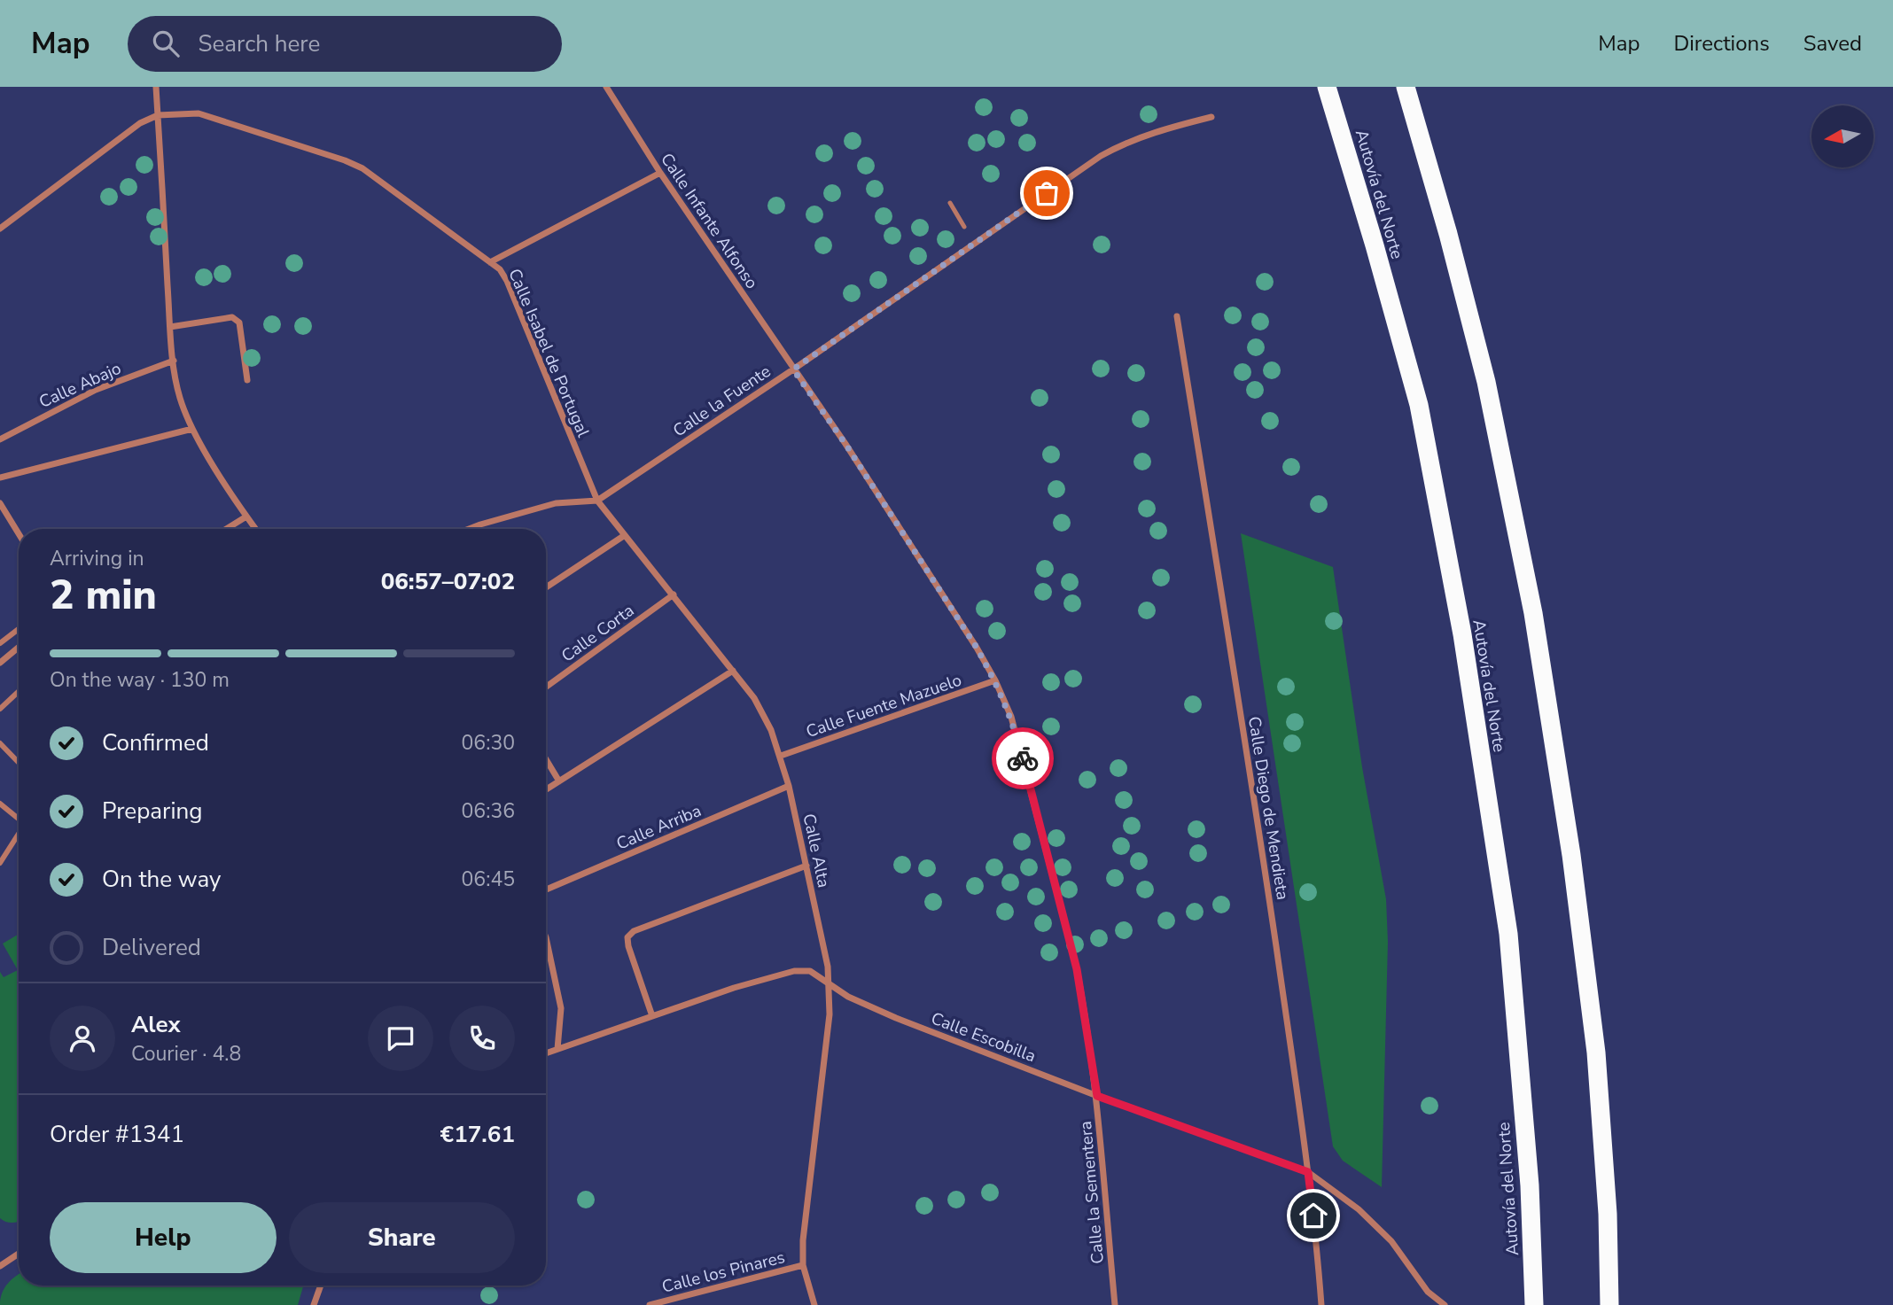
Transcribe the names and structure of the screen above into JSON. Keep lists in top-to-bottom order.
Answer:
{
  "streets": {
    "highway": ["Autovía del Norte"],
    "street": [
      "Calle Infante Alfonso",
      "Calle Isabel de Portugal",
      "Calle Abajo",
      "Calle la Fuente",
      "Calle Corta",
      "Calle Fuente Mazuelo",
      "Calle Diego de Mendieta",
      "Calle Arriba",
      "Calle Alta",
      "Calle Escobilla",
      "Calle la Sementera",
      "Calle los Pinares"
    ]
  },
  "crossings": [
    ["Calle Infante Alfonso", "Calle la Fuente"],
    ["Calle Infante Alfonso", "Calle la Sementera"],
    ["Calle Isabel de Portugal", "Calle la Fuente"],
    ["Calle Isabel de Portugal", "Calle Alta"],
    ["Calle la Fuente", "Calle Alta"],
    ["Calle la Fuente", "Calle la Sementera"],
    ["Calle Corta", "Calle Alta"],
    ["Calle Fuente Mazuelo", "Calle Alta"],
    ["Calle Fuente Mazuelo", "Calle la Sementera"],
    ["Calle Diego de Mendieta", "Calle Escobilla"],
    ["Calle Arriba", "Calle Alta"],
    ["Calle Alta", "Calle Escobilla"],
    ["Calle Alta", "Calle los Pinares"],
    ["Calle Escobilla", "Calle la Sementera"]
  ],
  "north": "left",
  "page": {
    "header": "Map",
    "search": "Search here",
    "nav": ["Map", "Directions", "Saved"],
    "heading": ["2 min", "Arriving in", "06:57–07:02"],
    "panel": [
      "Alex",
      "Courier · 4.8",
      "Order #1341",
      "€17.61"
    ],
    "bar": "On the way · 130 m",
    "list": [
      ["Confirmed", "06:30"],
      ["Preparing", "06:36"],
      ["On the way", "06:45"],
      "Delivered"
    ],
    "buttons": ["Help", "Share"]
  }
}
